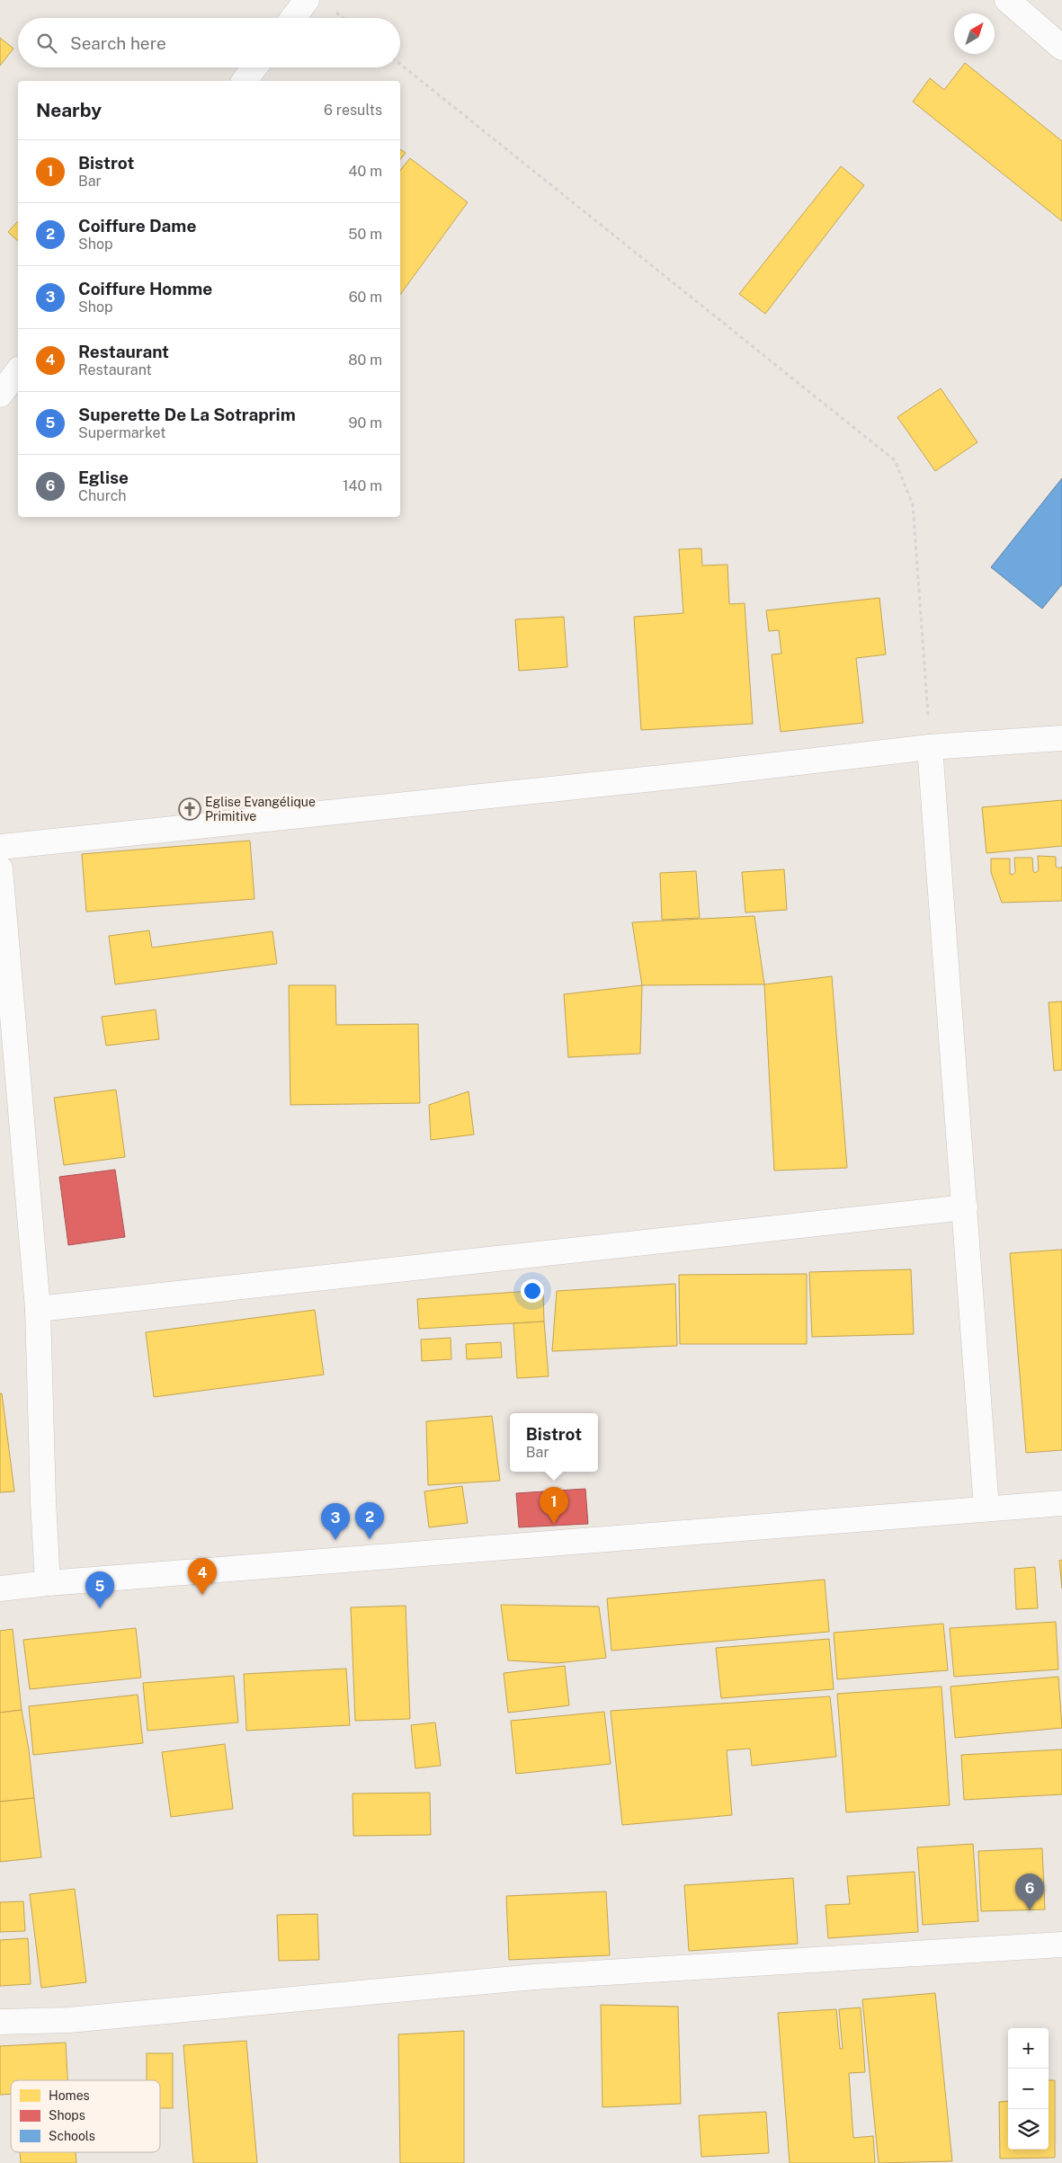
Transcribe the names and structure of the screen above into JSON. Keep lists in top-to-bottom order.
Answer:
{
  "places": {
    "church": ["Eglise Evangélique Primitive"]
  },
  "legend": ["Homes", "Shops", "Schools"],
  "north": "top right",
  "page": {
    "search": "Search here",
    "heading": ["Nearby", "6 results"],
    "list": [
      {
        "mark": "1",
        "name": "Bistrot",
        "note": "Bar",
        "value": "40 m"
      },
      {
        "mark": "2",
        "name": "Coiffure Dame",
        "note": "Shop",
        "value": "50 m"
      },
      {
        "mark": "3",
        "name": "Coiffure Homme",
        "note": "Shop",
        "value": "60 m"
      },
      {
        "mark": "4",
        "name": "Restaurant",
        "note": "Restaurant",
        "value": "80 m"
      },
      {
        "mark": "5",
        "name": "Superette De La Sotraprim",
        "note": "Supermarket",
        "value": "90 m"
      },
      {
        "mark": "6",
        "name": "Eglise",
        "note": "Church",
        "value": "140 m"
      }
    ],
    "popup": ["Bistrot", "Bar"],
    "pins": [
      "1",
      "2",
      "3",
      "4",
      "5",
      "6"
    ],
    "map_buttons": ["+", "−"]
  }
}
